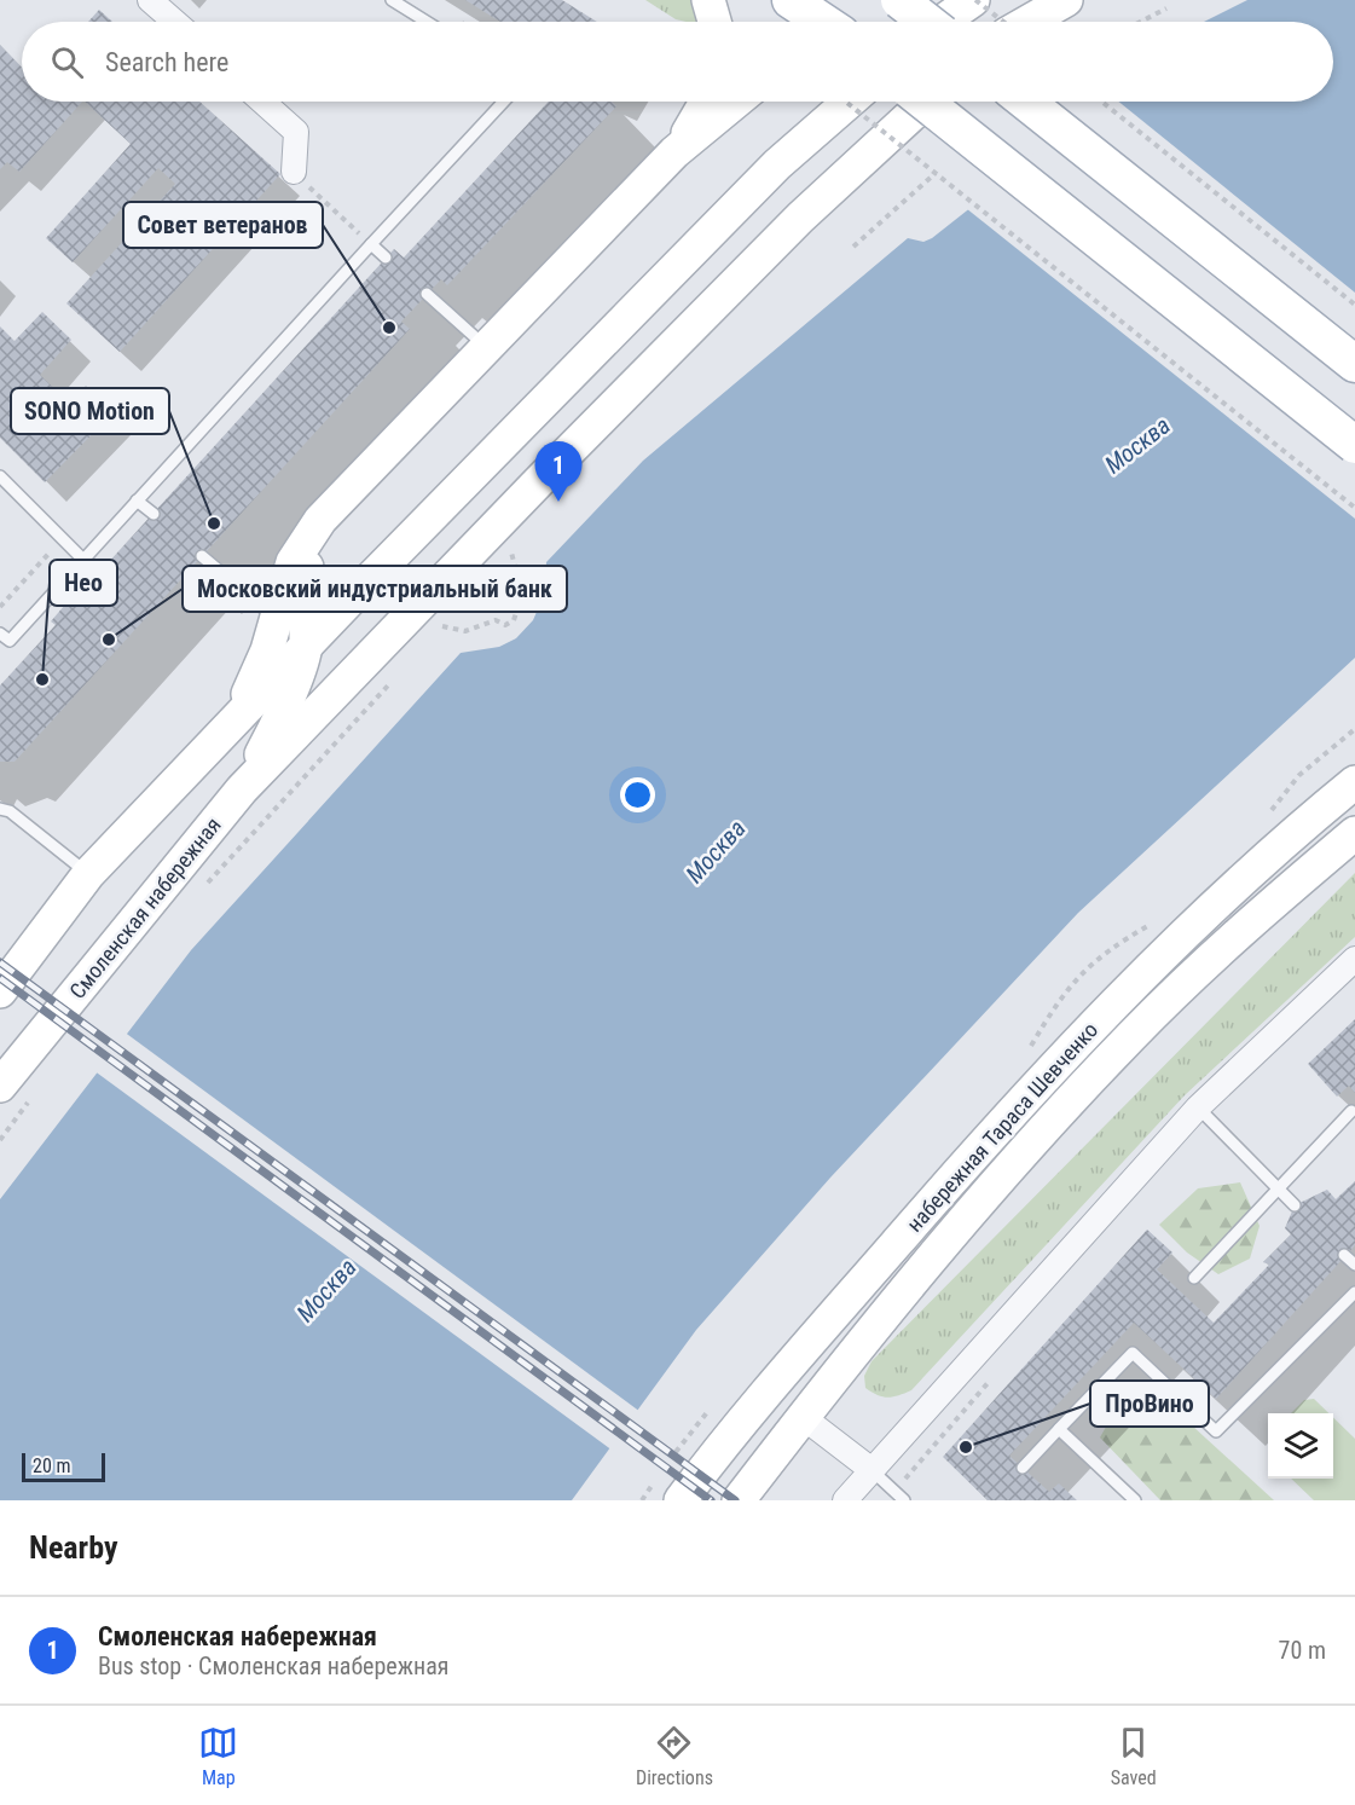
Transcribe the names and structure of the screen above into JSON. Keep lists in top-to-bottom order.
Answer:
{
  "streets": {
    "main road": ["Смоленская набережная", "набережная Тараса Шевченко"]
  },
  "water": ["Москва"],
  "places": [
    "Совет ветеранов",
    "SONO Motion",
    "Московский индустриальный банк",
    "Нео",
    "ПроВино"
  ],
  "scale_bar": "20 m",
  "page": {
    "search": "Search here",
    "pins": "1",
    "scale": "20 m",
    "heading": "Nearby",
    "list": [
      {
        "mark": "1",
        "name": "Смоленская набережная",
        "note": "Bus stop · Смоленская набережная",
        "value": "70 m"
      }
    ],
    "nav": ["Map", "Directions", "Saved"]
  }
}
